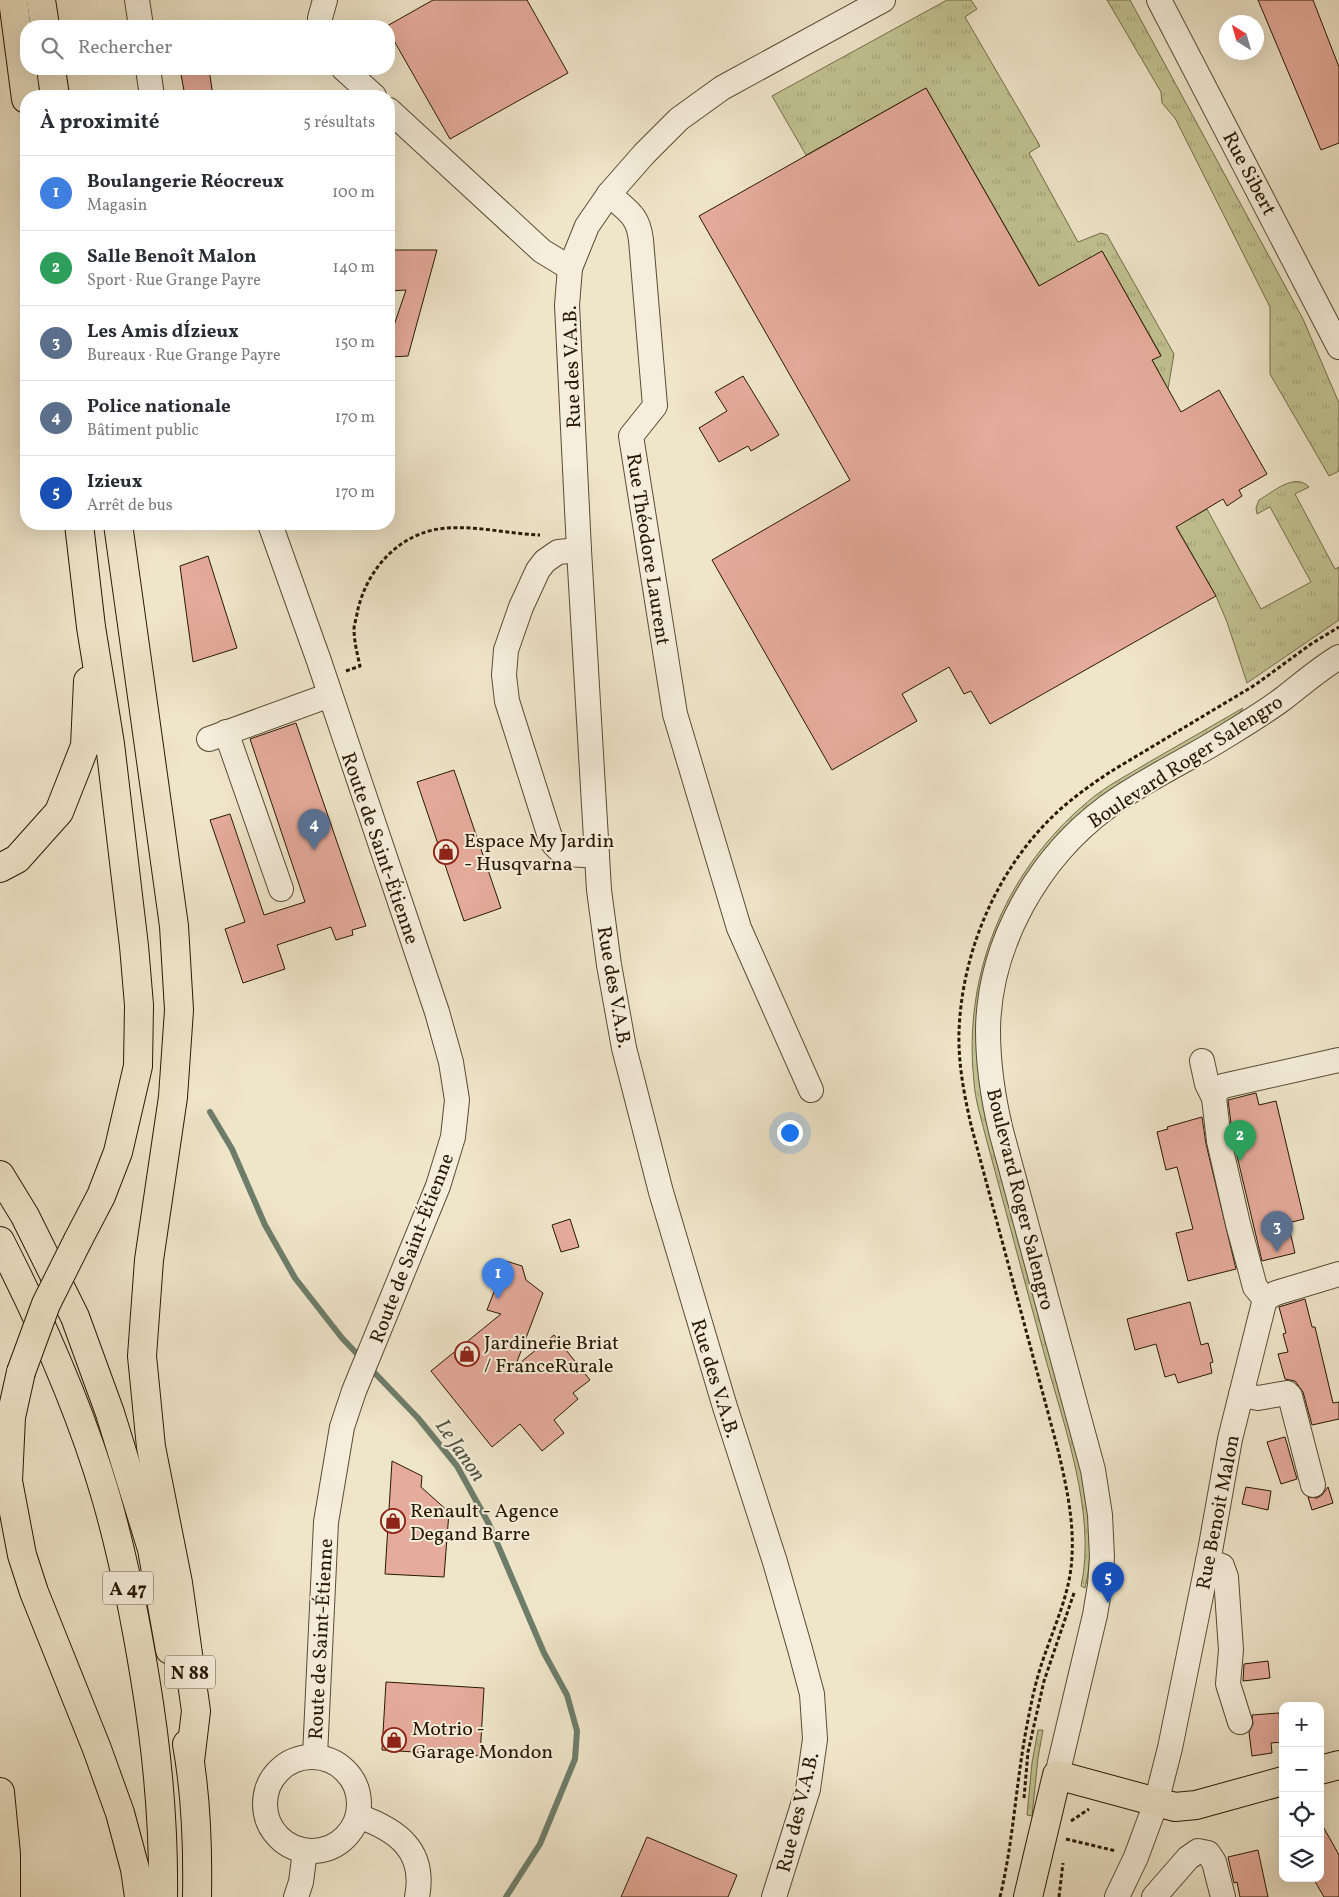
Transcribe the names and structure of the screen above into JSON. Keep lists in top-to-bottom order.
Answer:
{
  "streets": {
    "main road": ["A 47", "N 88"],
    "street": [
      "Rue Sibert",
      "Rue des V.A.B.",
      "Rue Théodore Laurent",
      "Boulevard Roger Salengro",
      "Route de Saint-Étienne",
      "Rue Benoit Malon"
    ]
  },
  "crossings": [
    ["Rue des V.A.B.", "Rue Théodore Laurent"],
    ["A 47", "N 88"]
  ],
  "water": ["Le Janon"],
  "places": {
    "shop": [
      "Espace My Jardin - Husqvarna",
      "Jardinerie Briat / FranceRurale",
      "Renault - Agence Degand Barre",
      "Motrio - Garage Mondon"
    ]
  },
  "north": "top left",
  "page": {
    "search": "Rechercher",
    "heading": ["À proximité", "5 résultats"],
    "list": [
      {
        "mark": "1",
        "name": "Boulangerie Réocreux",
        "note": "Magasin",
        "value": "100 m"
      },
      {
        "mark": "2",
        "name": "Salle Benoît Malon",
        "note": "Sport · Rue Grange Payre",
        "value": "140 m"
      },
      {
        "mark": "3",
        "name": "Les Amis dÍzieux",
        "note": "Bureaux · Rue Grange Payre",
        "value": "150 m"
      },
      {
        "mark": "4",
        "name": "Police nationale",
        "note": "Bâtiment public",
        "value": "170 m"
      },
      {
        "mark": "5",
        "name": "Izieux",
        "note": "Arrêt de bus",
        "value": "170 m"
      }
    ],
    "pins": [
      "4",
      "2",
      "3",
      "1",
      "5"
    ],
    "map_buttons": ["+", "−"]
  }
}
